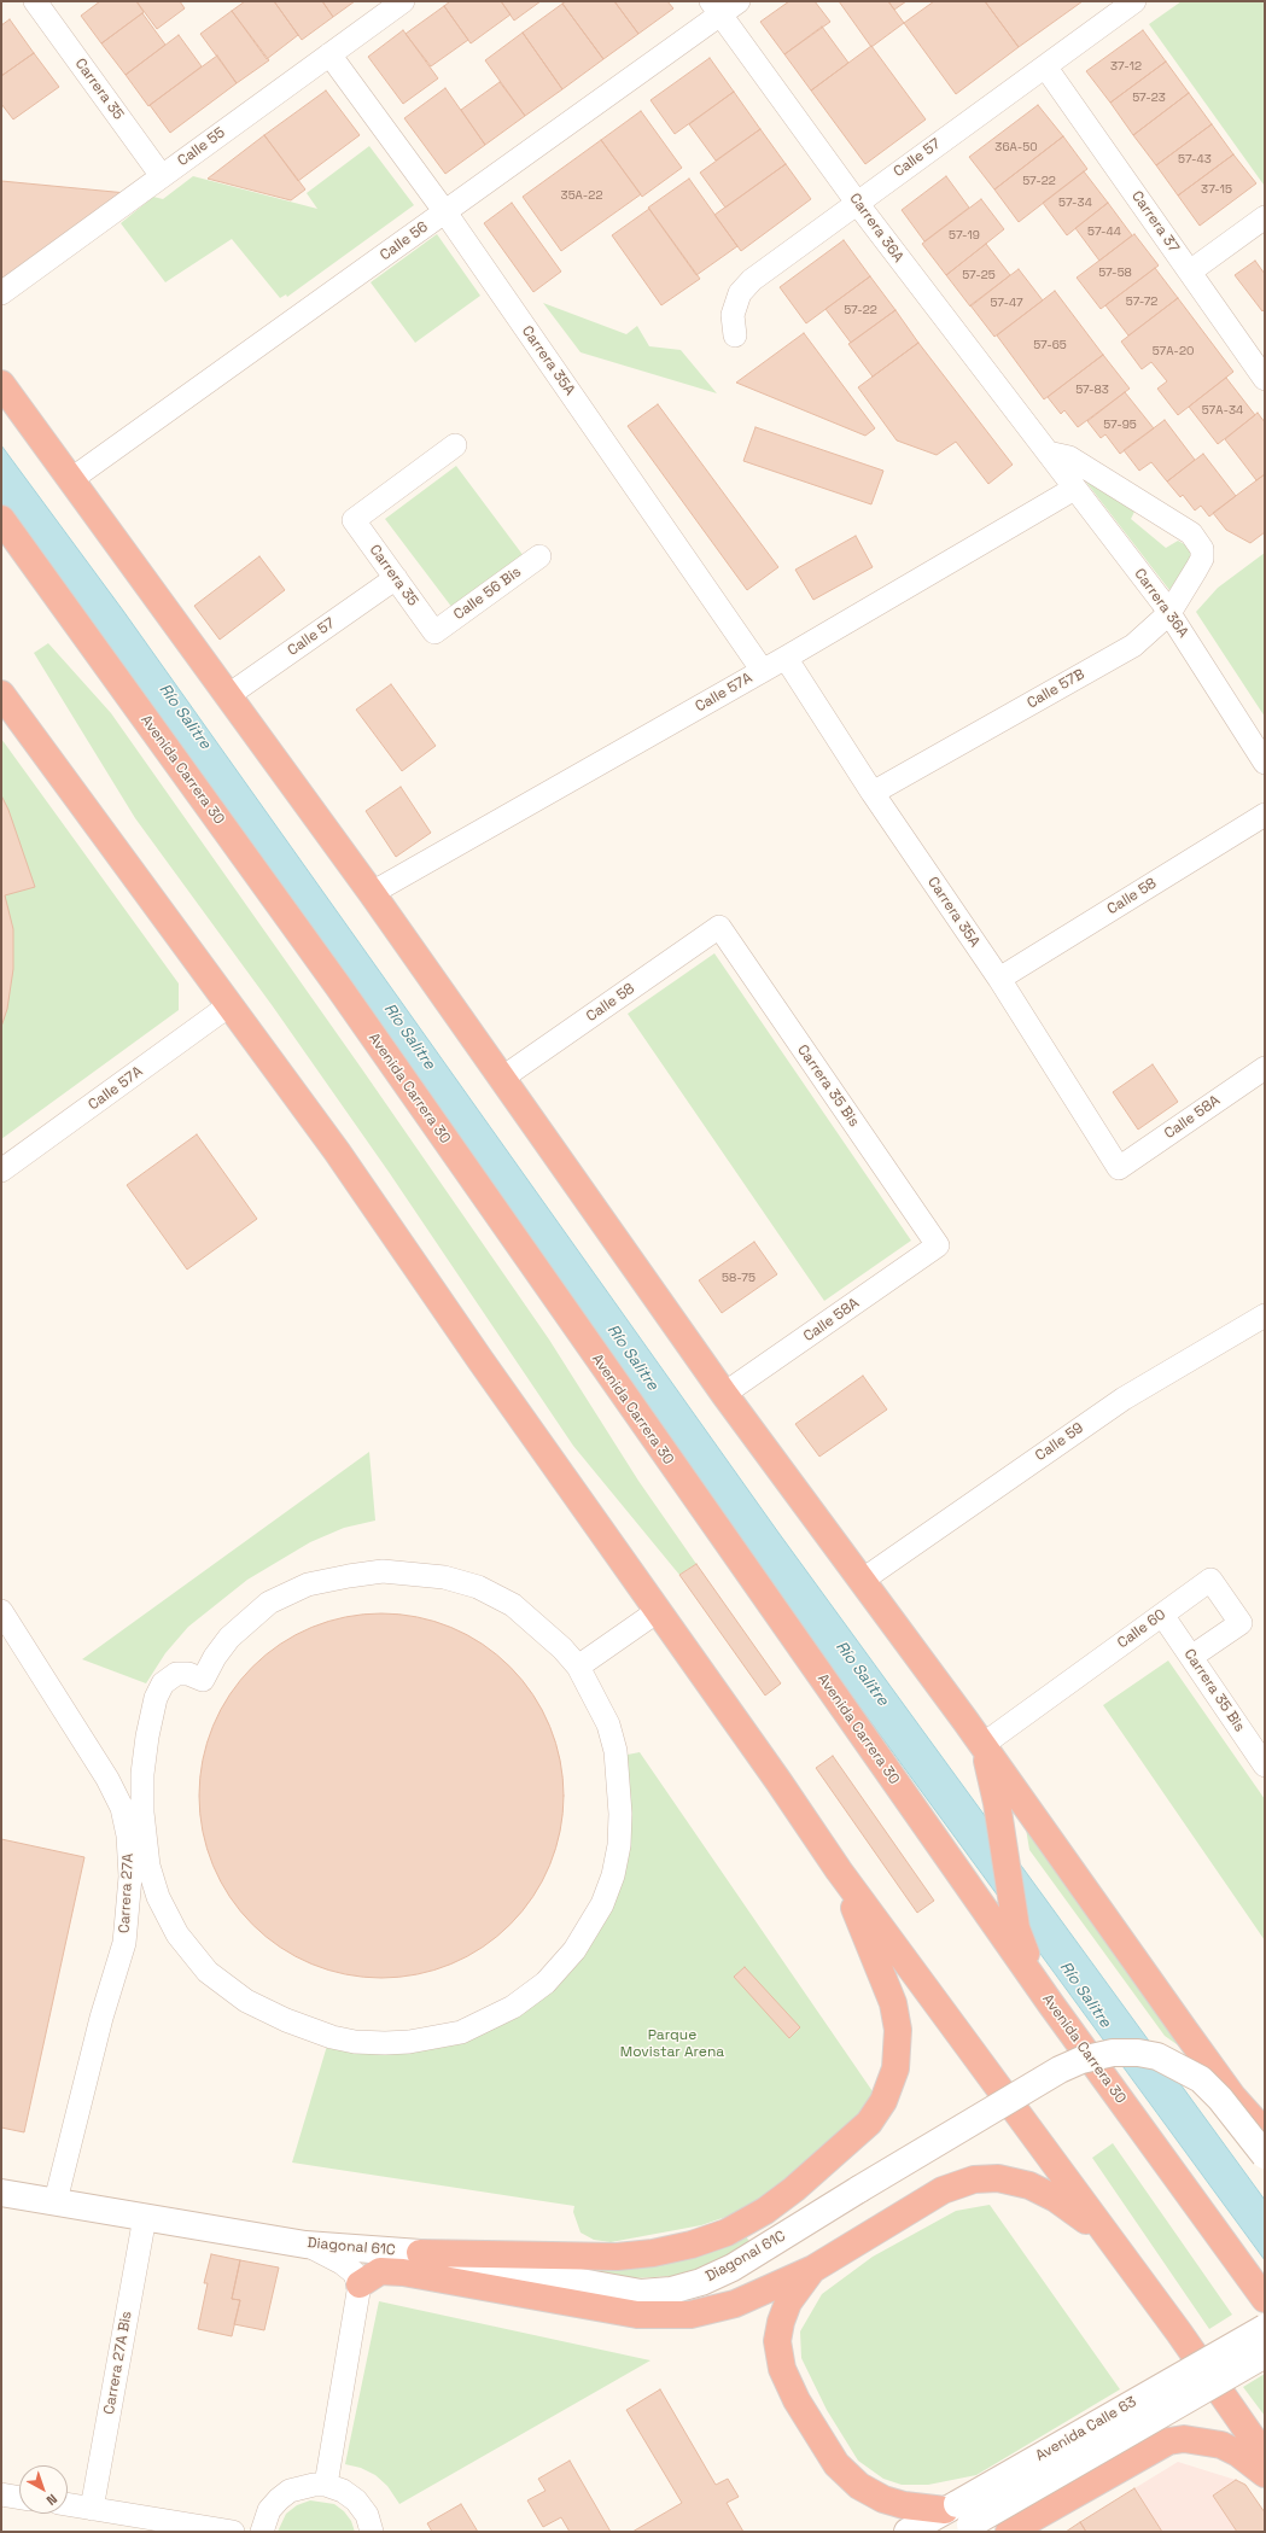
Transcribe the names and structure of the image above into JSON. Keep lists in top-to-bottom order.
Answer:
{
  "streets": {
    "highway": ["Avenida Carrera 30"],
    "main road": ["Diagonal 61C", "Avenida Calle 63"],
    "street": [
      "Carrera 35",
      "Calle 55",
      "Calle 57",
      "Carrera 37",
      "Carrera 36A",
      "Calle 56",
      "Carrera 35A",
      "Calle 56 Bis",
      "Calle 57B",
      "Calle 57A",
      "Calle 58",
      "Carrera 35 Bis",
      "Calle 58A",
      "Calle 59",
      "Calle 60",
      "Carrera 27A",
      "Carrera 27A Bis"
    ]
  },
  "crossings": [
    ["Carrera 35", "Calle 55"],
    ["Carrera 35", "Calle 57"],
    ["Carrera 35", "Calle 56 Bis"],
    ["Calle 55", "Carrera 35A"],
    ["Calle 57", "Carrera 37"],
    ["Calle 57", "Carrera 36A"],
    ["Carrera 36A", "Calle 56"],
    ["Carrera 36A", "Calle 57B"],
    ["Carrera 36A", "Calle 57A"],
    ["Calle 56", "Carrera 35A"],
    ["Carrera 35A", "Calle 57B"],
    ["Carrera 35A", "Calle 57A"],
    ["Carrera 35A", "Calle 58"],
    ["Carrera 35A", "Calle 58A"],
    ["Calle 58", "Carrera 35 Bis"],
    ["Carrera 35 Bis", "Calle 58A"],
    ["Carrera 35 Bis", "Calle 60"],
    ["Carrera 27A", "Diagonal 61C"],
    ["Diagonal 61C", "Carrera 27A Bis"]
  ],
  "water": ["Río Salitre"],
  "parks": ["Parque Movistar Arena"],
  "house_numbers": [
    "37-12",
    "57-23",
    "36A-50",
    "57-43",
    "57-22",
    "37-15",
    "35A-22",
    "57-34",
    "57-44",
    "57-19",
    "57-58",
    "57-25",
    "57-72",
    "57-47",
    "57-22",
    "57-65",
    "57A-20",
    "57-83",
    "57A-34",
    "57-95",
    "58-75"
  ],
  "north": "bottom right"
}
